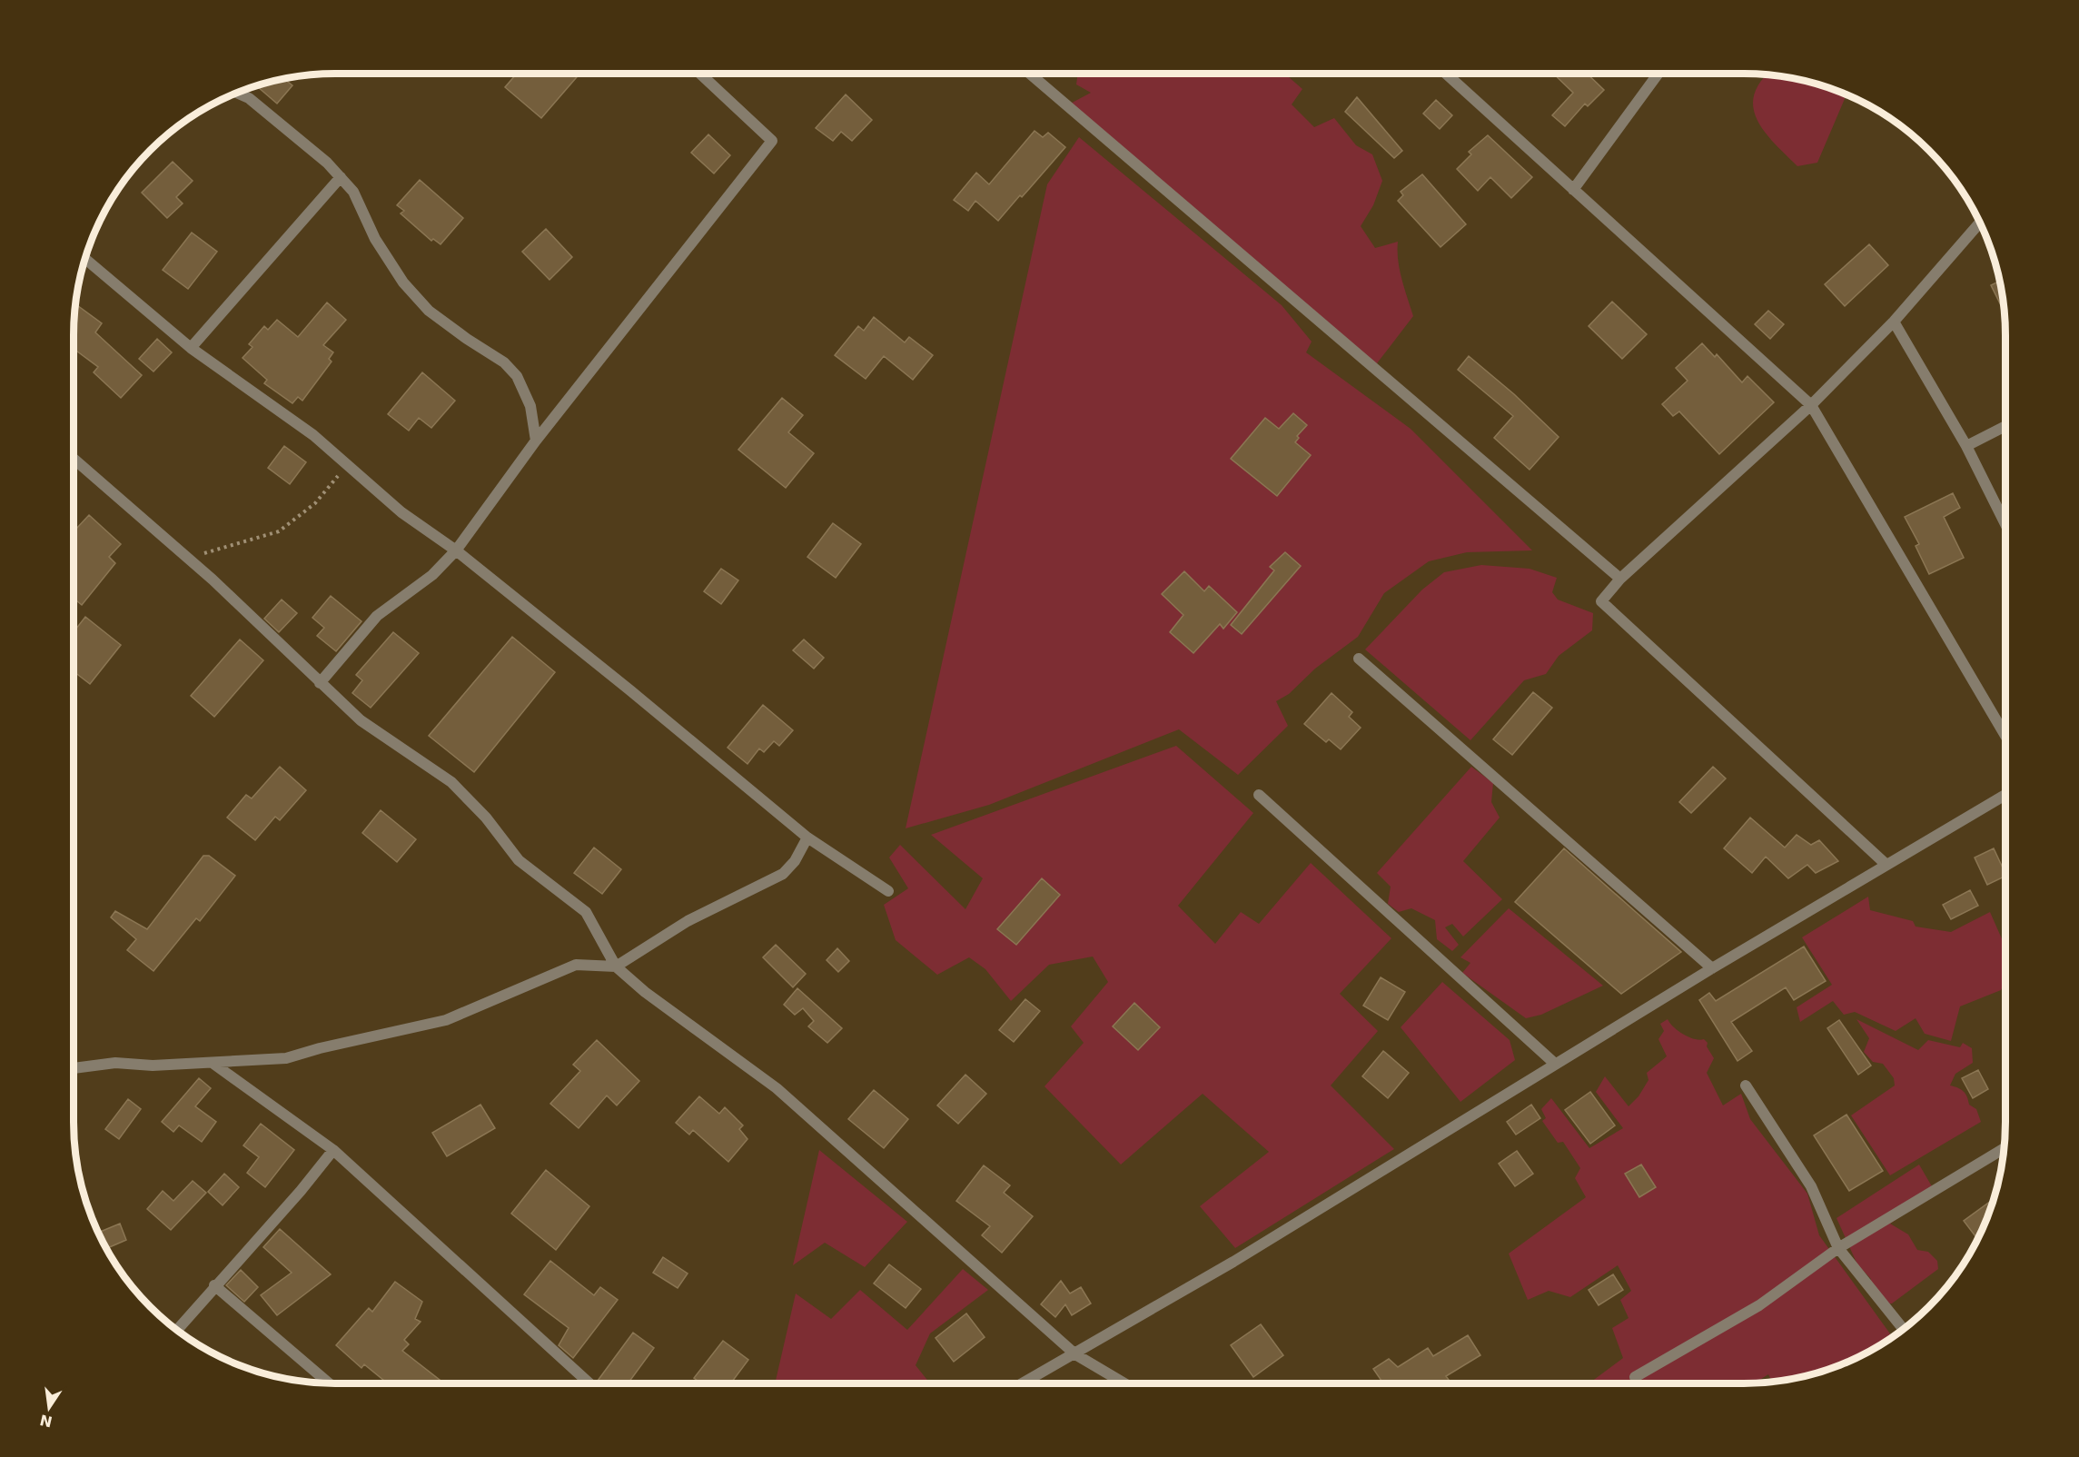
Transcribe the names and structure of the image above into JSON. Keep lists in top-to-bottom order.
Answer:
{
  "north": "bottom"
}
